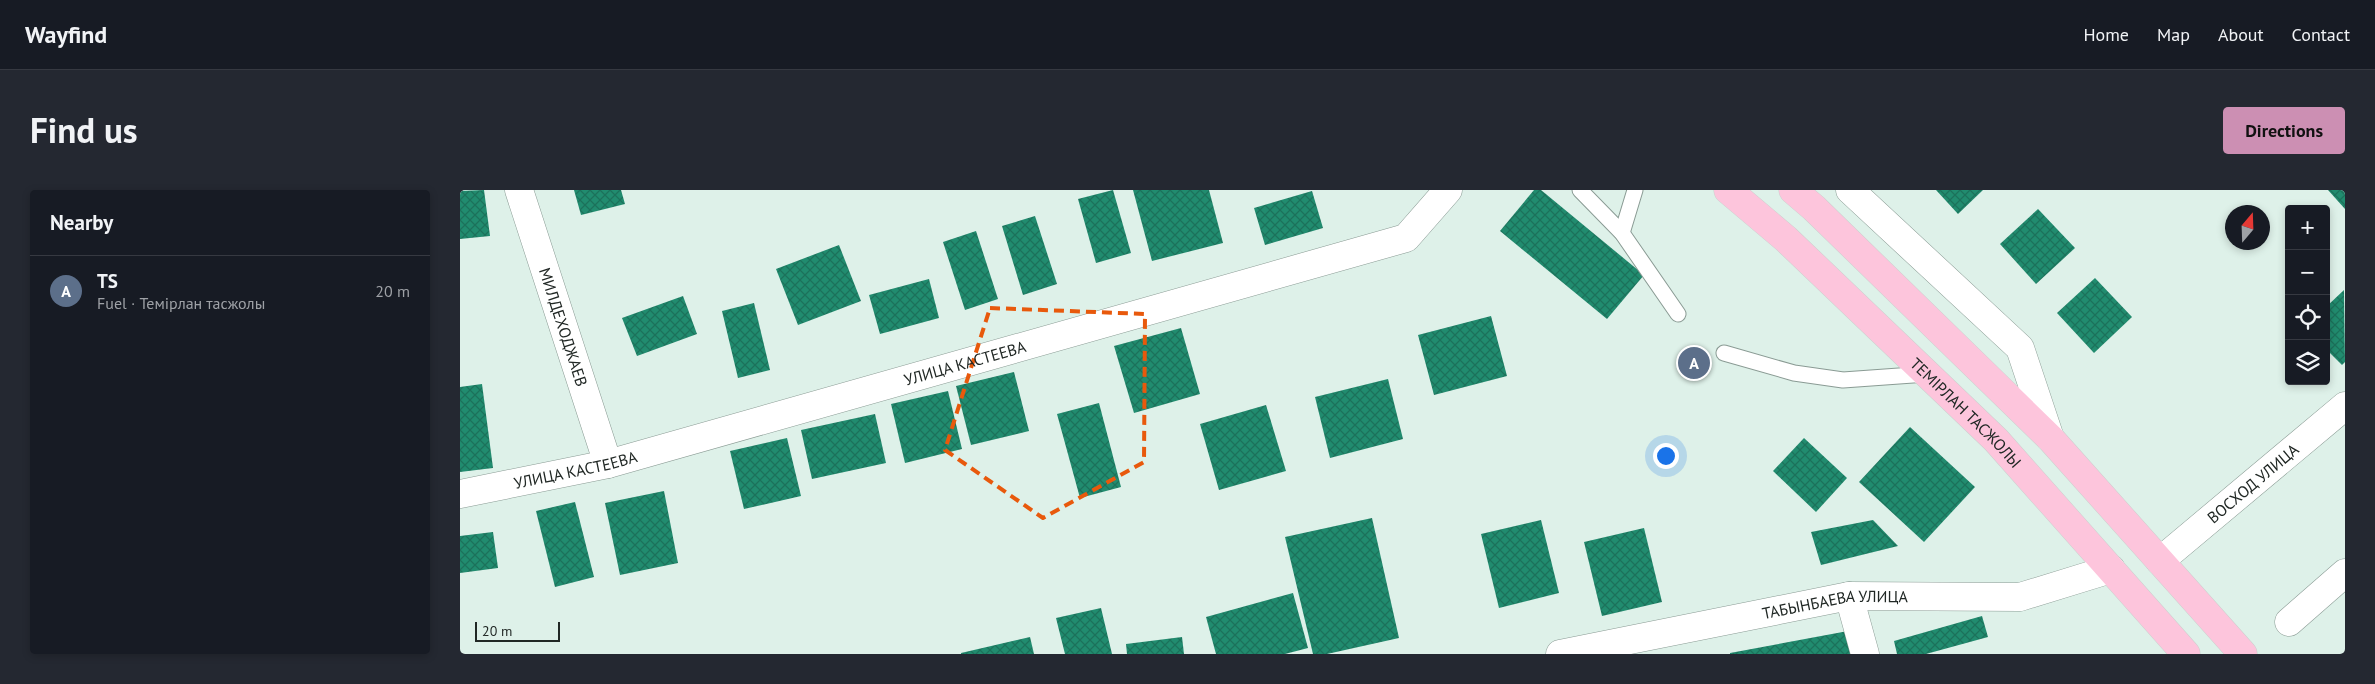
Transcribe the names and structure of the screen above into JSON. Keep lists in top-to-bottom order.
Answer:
{
  "streets": {
    "main road": ["ТЕМІРЛАН ТАСЖОЛЫ"],
    "street": [
      "МИЛДЕХОДЖАЕВ",
      "УЛИЦА КАСТЕЕВА",
      "ВОСХОД УЛИЦА",
      "ТАБЫНБАЕВА УЛИЦА"
    ]
  },
  "crossings": [
    ["МИЛДЕХОДЖАЕВ", "УЛИЦА КАСТЕЕВА"],
    ["ТЕМІРЛАН ТАСЖОЛЫ", "ТАБЫНБАЕВА УЛИЦА"]
  ],
  "scale_bar": "20 m",
  "north": "top",
  "page": {
    "header": "Wayfind",
    "nav": [
      "Home",
      "Map",
      "About",
      "Contact"
    ],
    "title": "Find us",
    "buttons": "Directions",
    "heading": "Nearby",
    "map_buttons": ["+", "−"],
    "list": [
      {
        "mark": "A",
        "name": "TS",
        "note": "Fuel · Темірлан тасжолы",
        "value": "20 m"
      }
    ],
    "pins": "A",
    "scale": "20 m"
  }
}
